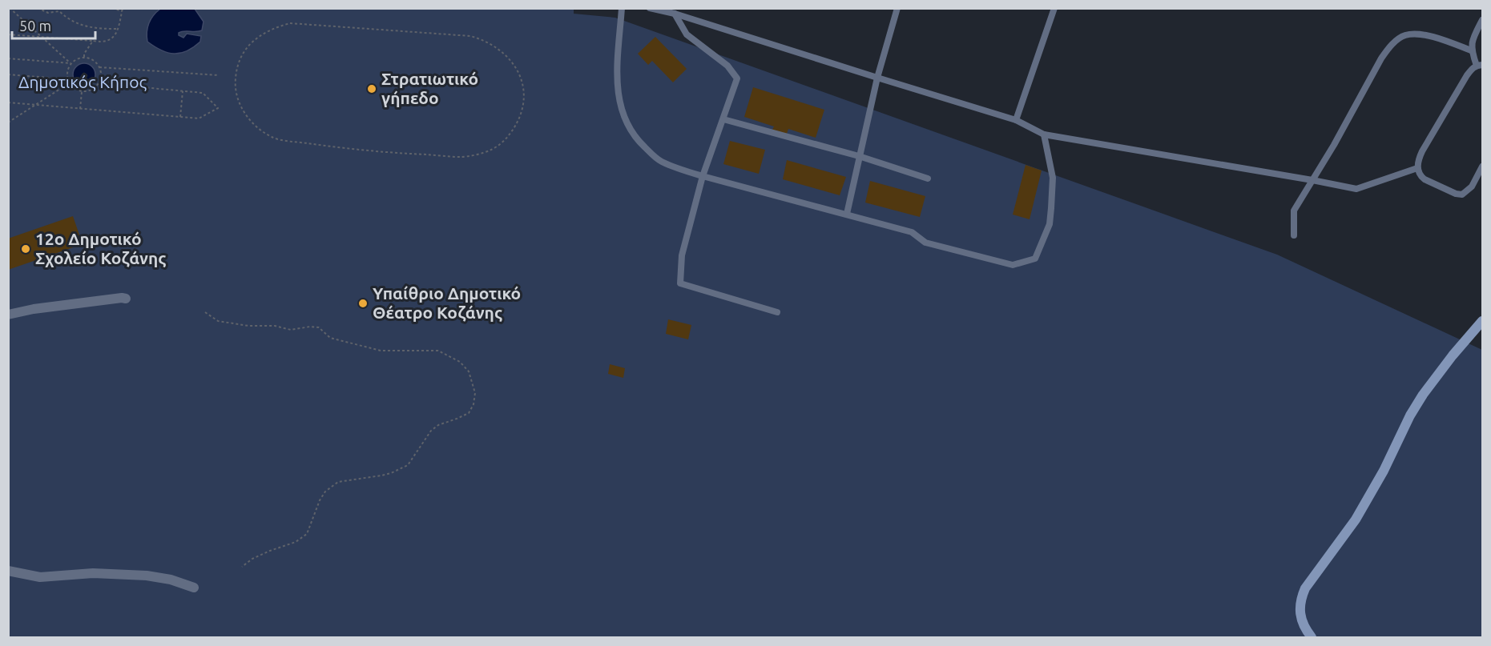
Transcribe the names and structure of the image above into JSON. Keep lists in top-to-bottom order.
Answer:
{
  "parks": ["Δημοτικός Κήπος"],
  "places": ["Στρατιωτικό γήπεδο", "12ο Δημοτικό Σχολείο Κοζάνης", "Υπαίθριο Δημοτικό Θέατρο Κοζάνης"],
  "scale_bar": "50 m"
}
